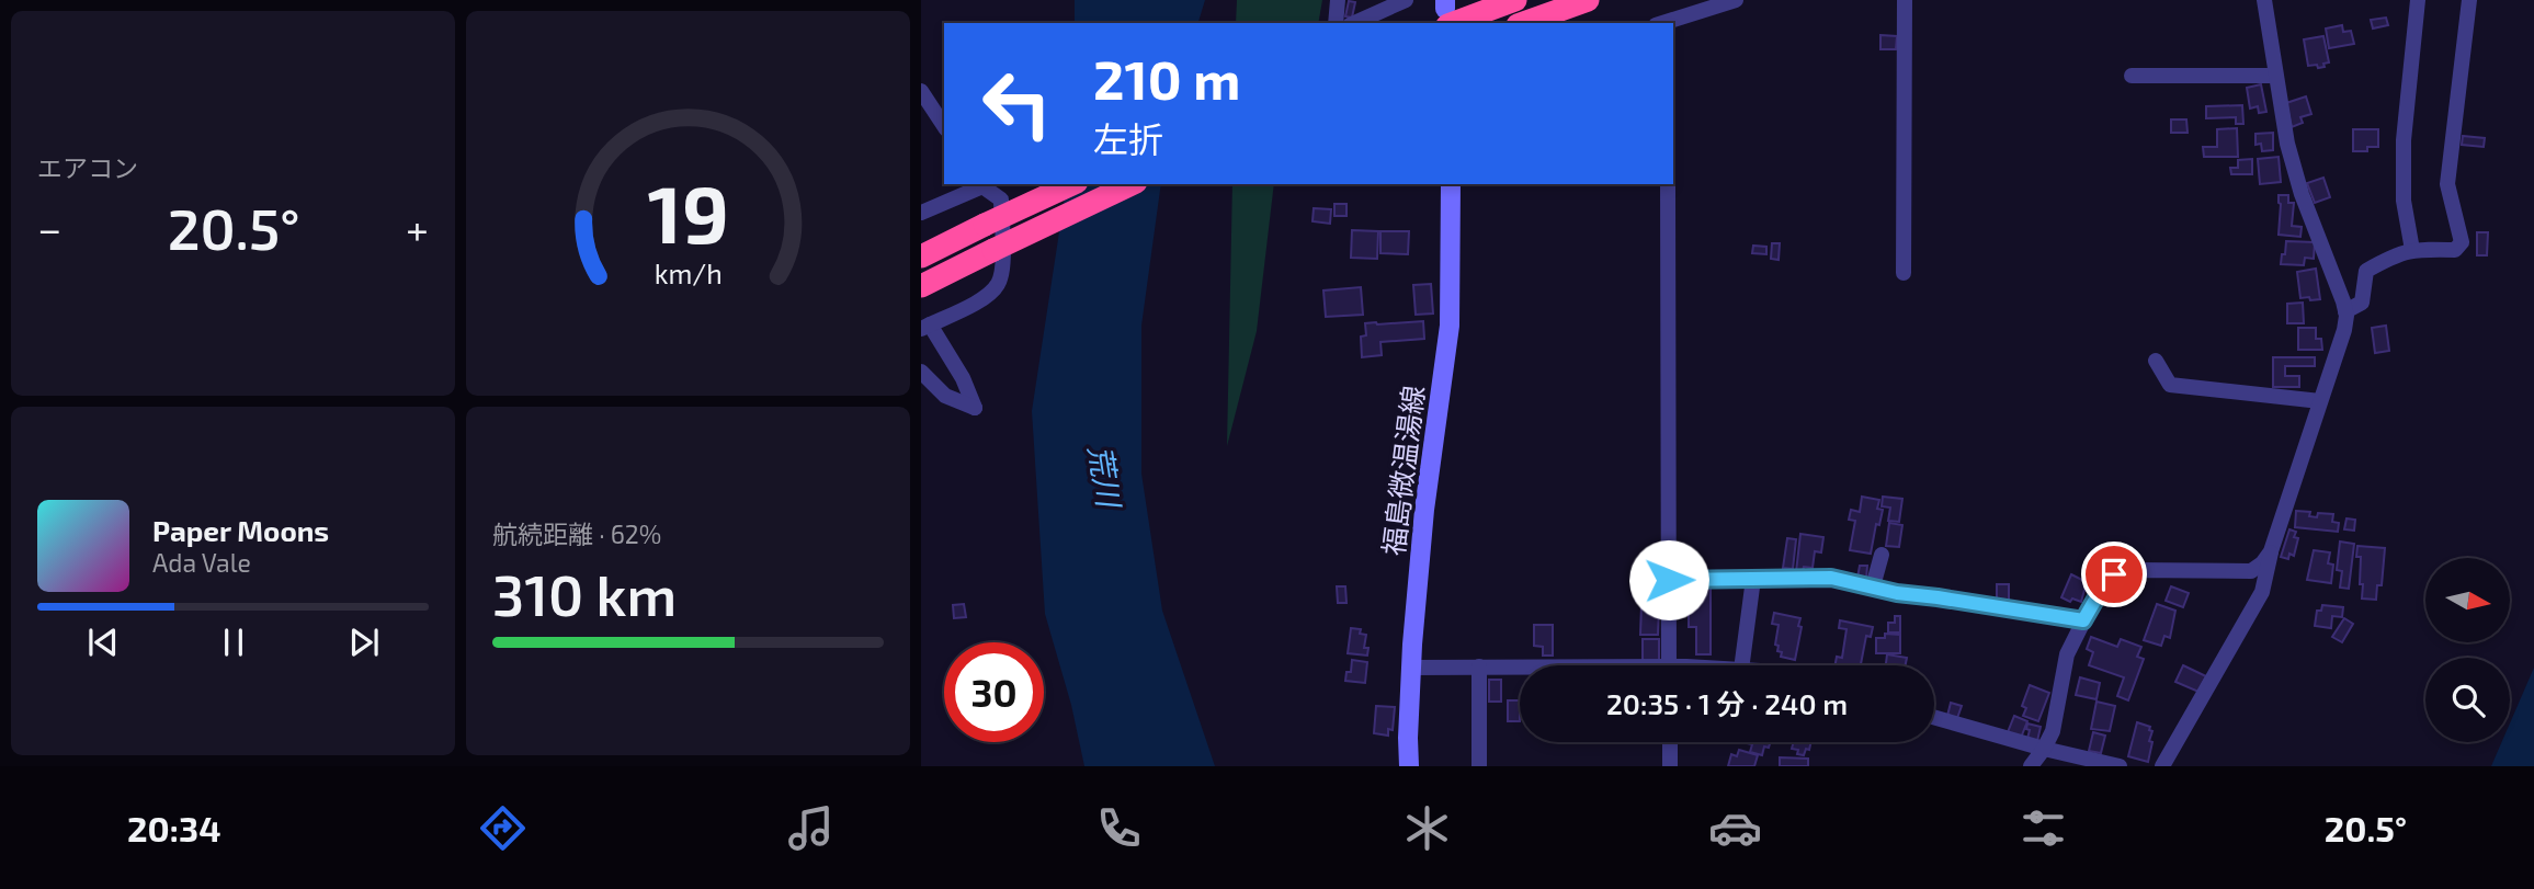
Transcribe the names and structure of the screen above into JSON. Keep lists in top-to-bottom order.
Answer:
{
  "streets": {
    "main road": ["福島微温湯線"]
  },
  "water": ["荒川"],
  "north": "right",
  "page": {
    "tile": [
      "エアコン",
      ["航続距離 · 62%", "310 km"]
    ],
    "turn": ["210 m", "左折"],
    "heat": ["−", "20.5°", "+"],
    "song": ["Paper Moons", "Ada Vale"],
    "limit": "30",
    "trip": "20:35 · 1 分 · 240 m",
    "tabs": ["20:34", "20.5°"],
    "gauge": ["19", "km/h"]
  }
}
